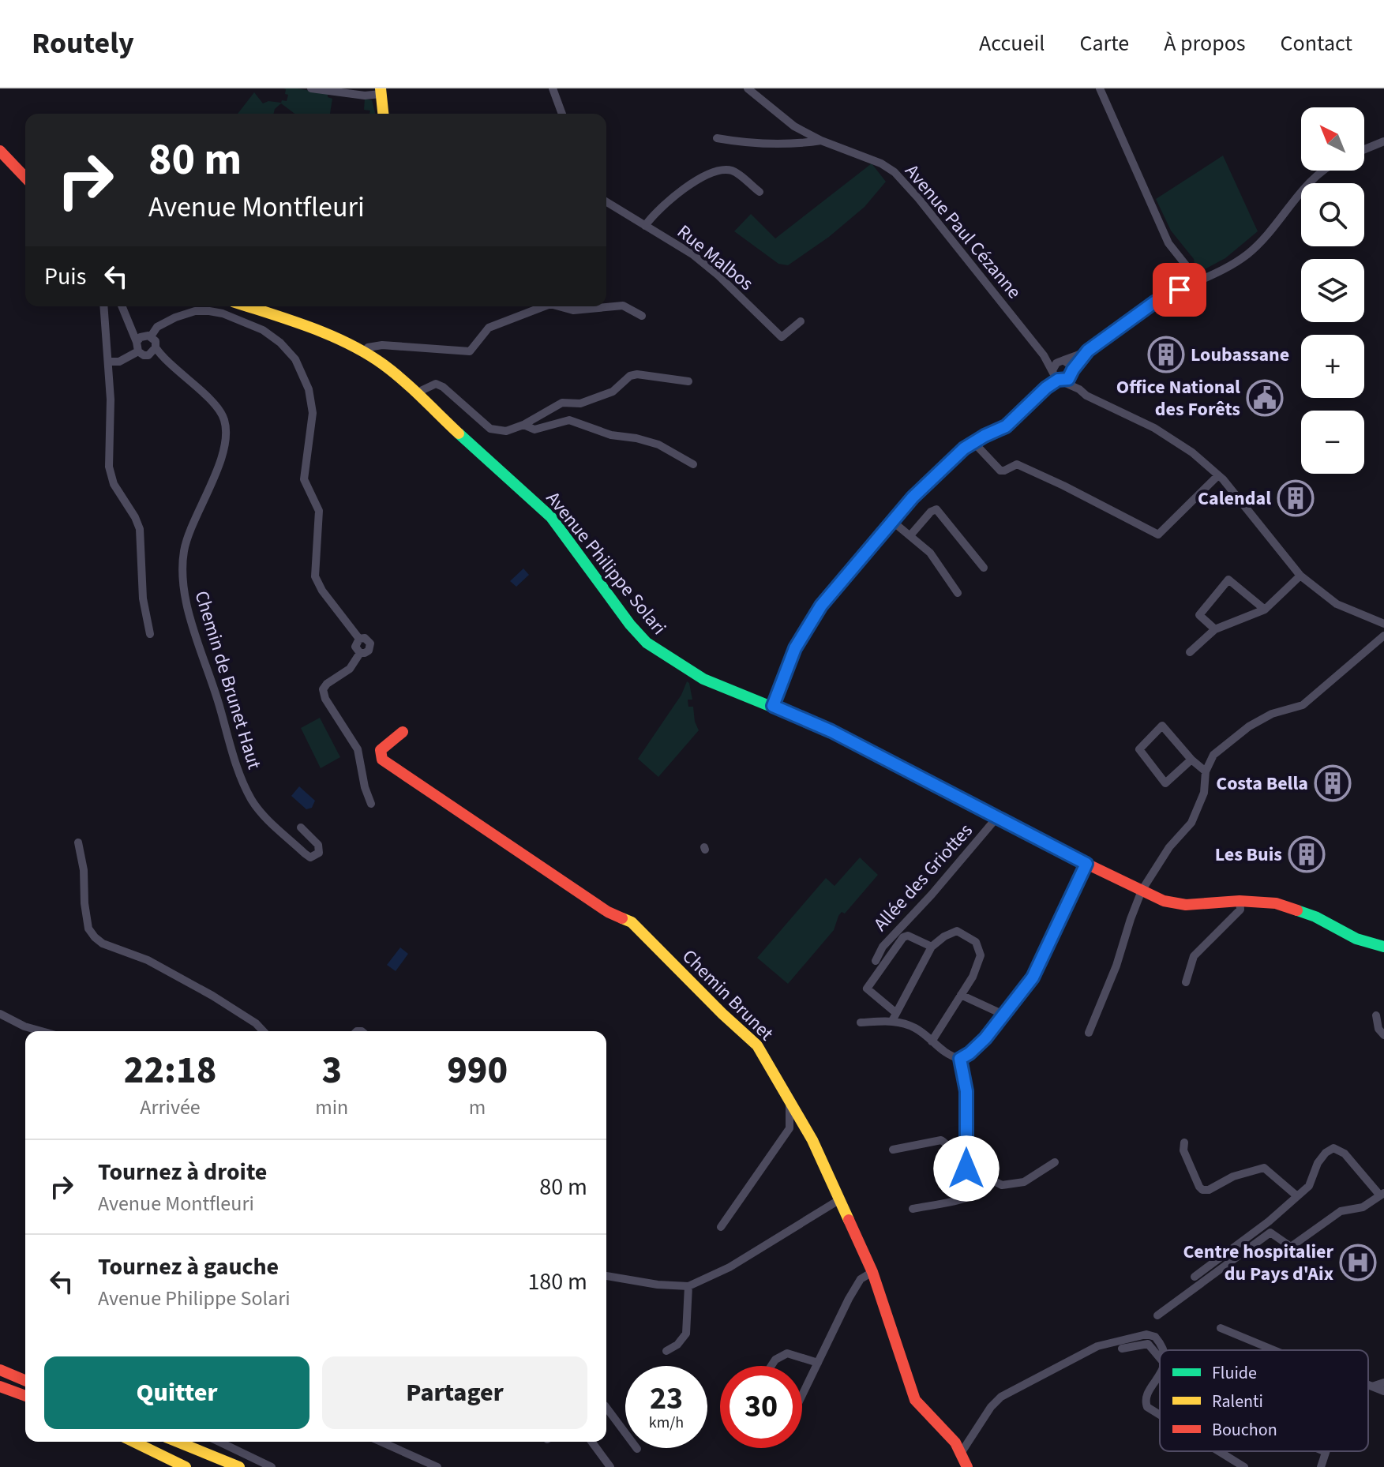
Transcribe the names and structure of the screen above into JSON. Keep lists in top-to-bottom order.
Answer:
{
  "streets": {
    "main road": ["Avenue Philippe Solari", "Chemin Brunet"],
    "street": [
      "Avenue Paul Cézanne",
      "Rue Malbos",
      "Chemin de Brunet Haut",
      "Allée des Griottes"
    ]
  },
  "crossings": [
    ["Avenue Philippe Solari", "Allée des Griottes"]
  ],
  "places": {
    "building": [
      "Loubassane",
      "Calendal",
      "Costa Bella",
      "Les Buis"
    ],
    "public building": ["Office National des Forêts"],
    "hospital": ["Centre hospitalier du Pays d'Aix"]
  },
  "legend": ["Fluide", "Ralenti", "Bouchon"],
  "north": "top left",
  "page": {
    "header": "Routely",
    "nav": [
      "Accueil",
      "Carte",
      "À propos",
      "Contact"
    ],
    "map_buttons": ["+", "−"],
    "turn": ["80 m", "Avenue Montfleuri"],
    "then": "Puis",
    "eta": [
      "22:18",
      "Arrivée",
      "3",
      "min",
      "990",
      "m"
    ],
    "list": [
      {
        "name": "Tournez à droite",
        "note": "Avenue Montfleuri",
        "value": "80 m"
      },
      {
        "name": "Tournez à gauche",
        "note": "Avenue Philippe Solari",
        "value": "180 m"
      }
    ],
    "buttons": ["Quitter", "Partager"],
    "speed": "23 km/h",
    "limit": "30"
  }
}
